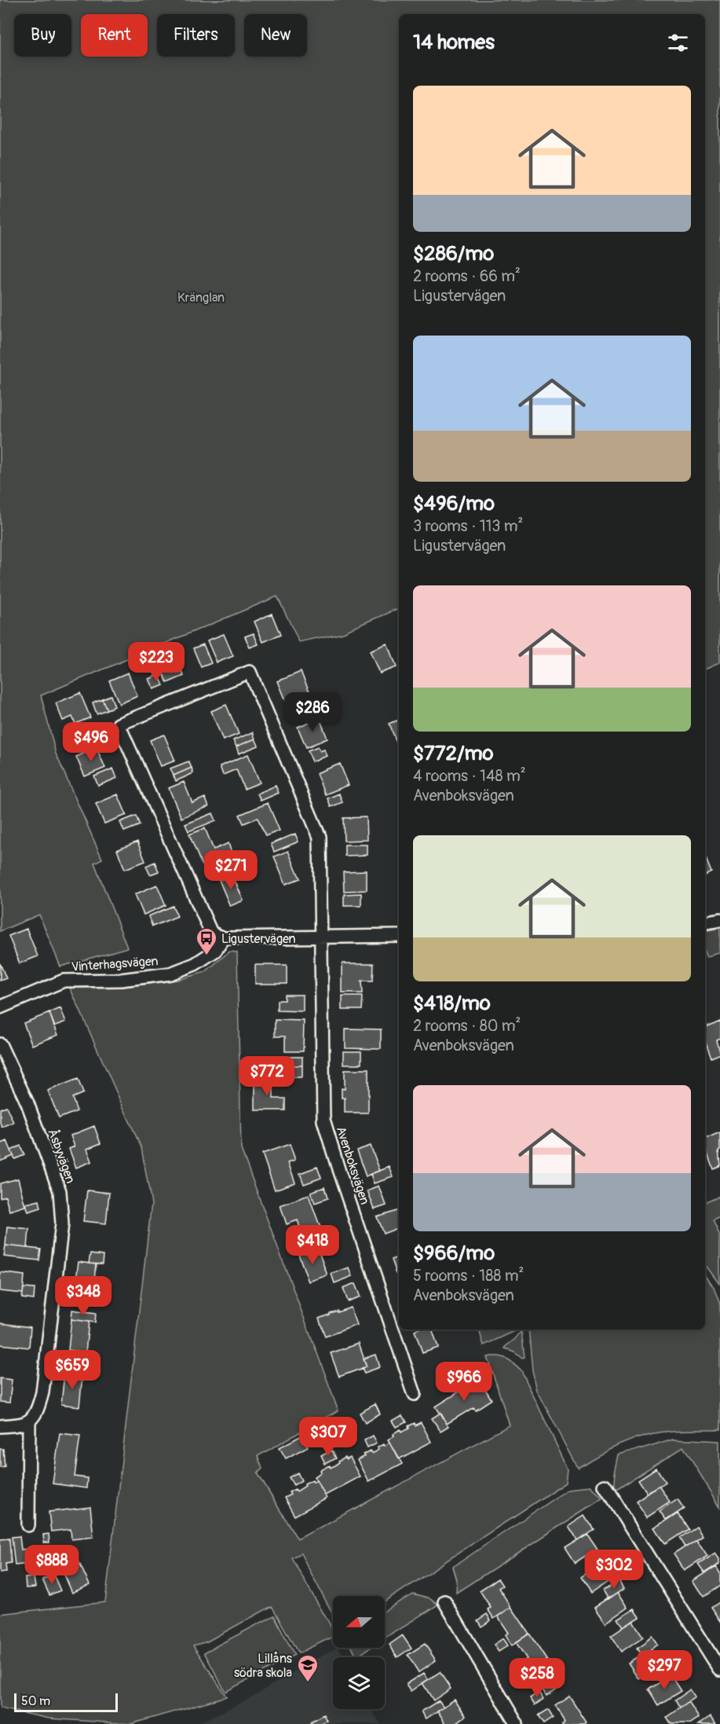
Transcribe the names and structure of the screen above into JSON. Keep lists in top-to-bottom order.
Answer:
{
  "streets": {
    "street": ["Vinterhagsvägen", "Åsbyvägen", "Avenboksvägen"]
  },
  "parks": ["Kränglan"],
  "places": {
    "bus stop": ["Ligustervägen"],
    "school or university": ["Lillåns södra skola"]
  },
  "scale_bar": "50 m",
  "north": "left",
  "page": {
    "chip": [
      "Buy",
      "Rent",
      "Filters",
      "New"
    ],
    "heading": "14 homes",
    "list": [
      {
        "name": "$286/mo",
        "note": "2 rooms · 66 m² · Ligustervägen"
      },
      {
        "name": "$496/mo",
        "note": "3 rooms · 113 m² · Ligustervägen"
      },
      {
        "name": "$772/mo",
        "note": "4 rooms · 148 m² · Avenboksvägen"
      },
      {
        "name": "$418/mo",
        "note": "2 rooms · 80 m² · Avenboksvägen"
      },
      {
        "name": "$966/mo",
        "note": "5 rooms · 188 m² · Avenboksvägen"
      }
    ],
    "price": [
      "$223",
      "$286",
      "$496",
      "$271",
      "$772",
      "$418",
      "$348",
      "$659",
      "$966",
      "$307",
      "$888",
      "$302",
      "$297",
      "$258"
    ],
    "scale": "50 m"
  }
}
